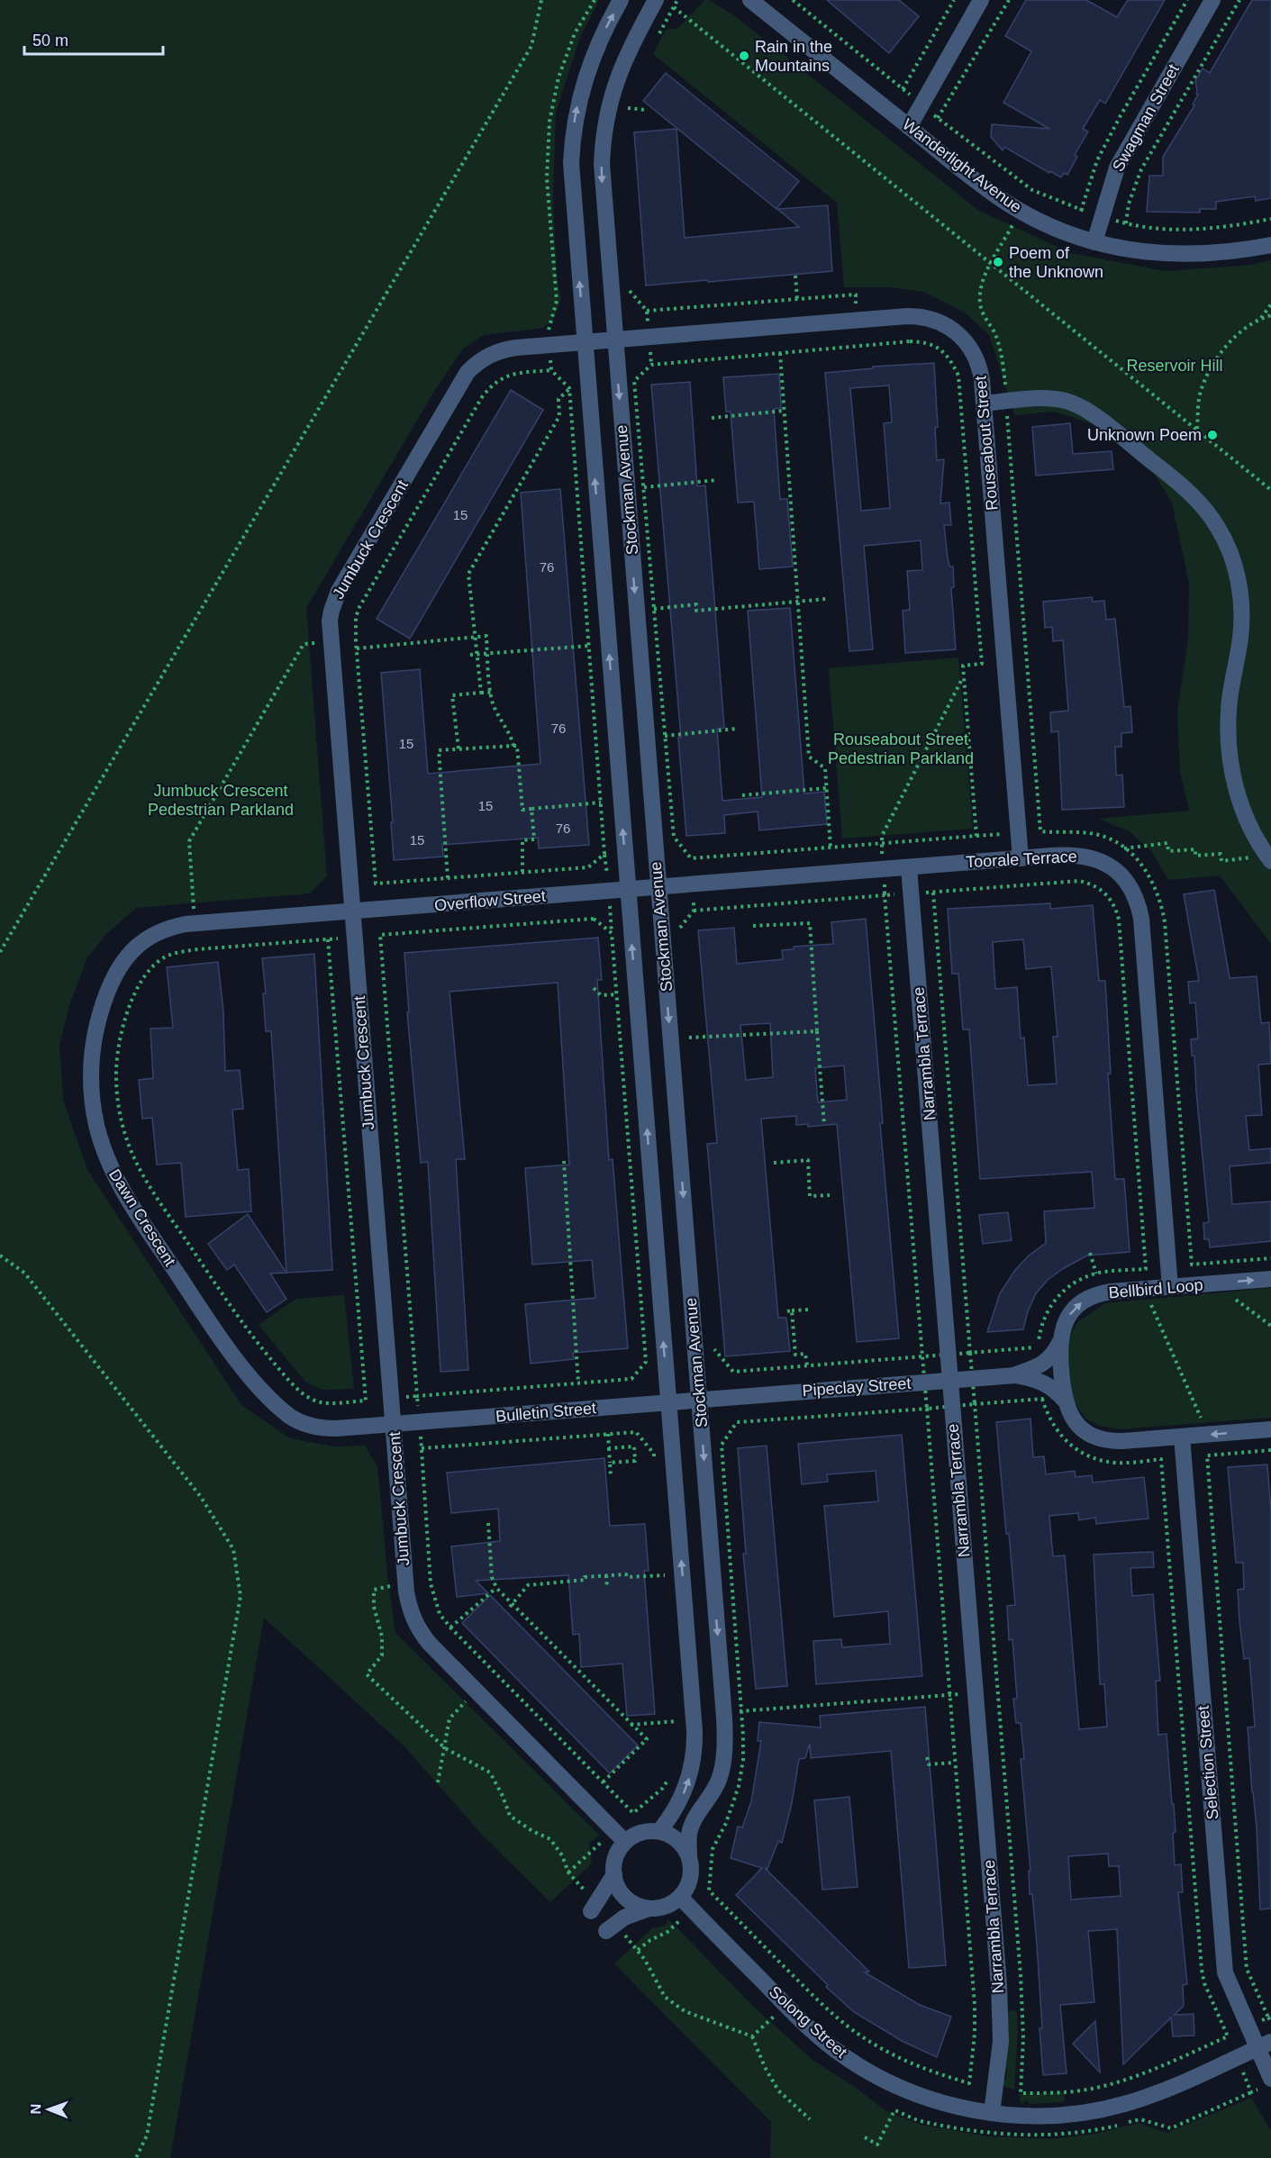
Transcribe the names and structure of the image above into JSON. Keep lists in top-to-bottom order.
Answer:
{
  "streets": {
    "street": [
      "Swagman Street",
      "Wanderlight Avenue",
      "Rouseabout Street",
      "Stockman Avenue",
      "Jumbuck Crescent",
      "Toorale Terrace",
      "Overflow Street",
      "Narrambla Terrace",
      "Dawn Crescent",
      "Bellbird Loop",
      "Pipeclay Street",
      "Bulletin Street",
      "Selection Street",
      "Solong Street"
    ]
  },
  "crossings": [
    ["Swagman Street", "Wanderlight Avenue"],
    ["Rouseabout Street", "Stockman Avenue"],
    ["Rouseabout Street", "Jumbuck Crescent"],
    ["Rouseabout Street", "Toorale Terrace"],
    ["Stockman Avenue", "Jumbuck Crescent"],
    ["Stockman Avenue", "Toorale Terrace"],
    ["Stockman Avenue", "Overflow Street"],
    ["Stockman Avenue", "Pipeclay Street"],
    ["Stockman Avenue", "Bulletin Street"],
    ["Stockman Avenue", "Solong Street"],
    ["Jumbuck Crescent", "Overflow Street"],
    ["Jumbuck Crescent", "Dawn Crescent"],
    ["Jumbuck Crescent", "Bulletin Street"],
    ["Jumbuck Crescent", "Solong Street"],
    ["Toorale Terrace", "Overflow Street"],
    ["Toorale Terrace", "Narrambla Terrace"],
    ["Toorale Terrace", "Bellbird Loop"],
    ["Overflow Street", "Dawn Crescent"],
    ["Narrambla Terrace", "Pipeclay Street"],
    ["Narrambla Terrace", "Solong Street"],
    ["Dawn Crescent", "Bulletin Street"],
    ["Bellbird Loop", "Pipeclay Street"],
    ["Bellbird Loop", "Selection Street"],
    ["Pipeclay Street", "Bulletin Street"],
    ["Selection Street", "Solong Street"]
  ],
  "parks": ["Reservoir Hill", "Rouseabout Street Pedestrian Parkland", "Jumbuck Crescent Pedestrian Parkland"],
  "places": ["Rain in the Mountains", "Poem of the Unknown", "Unknown Poem"],
  "house_numbers": [
    "15",
    "76",
    "76",
    "15",
    "15",
    "76",
    "15"
  ],
  "scale_bar": "50 m",
  "north": "left"
}
